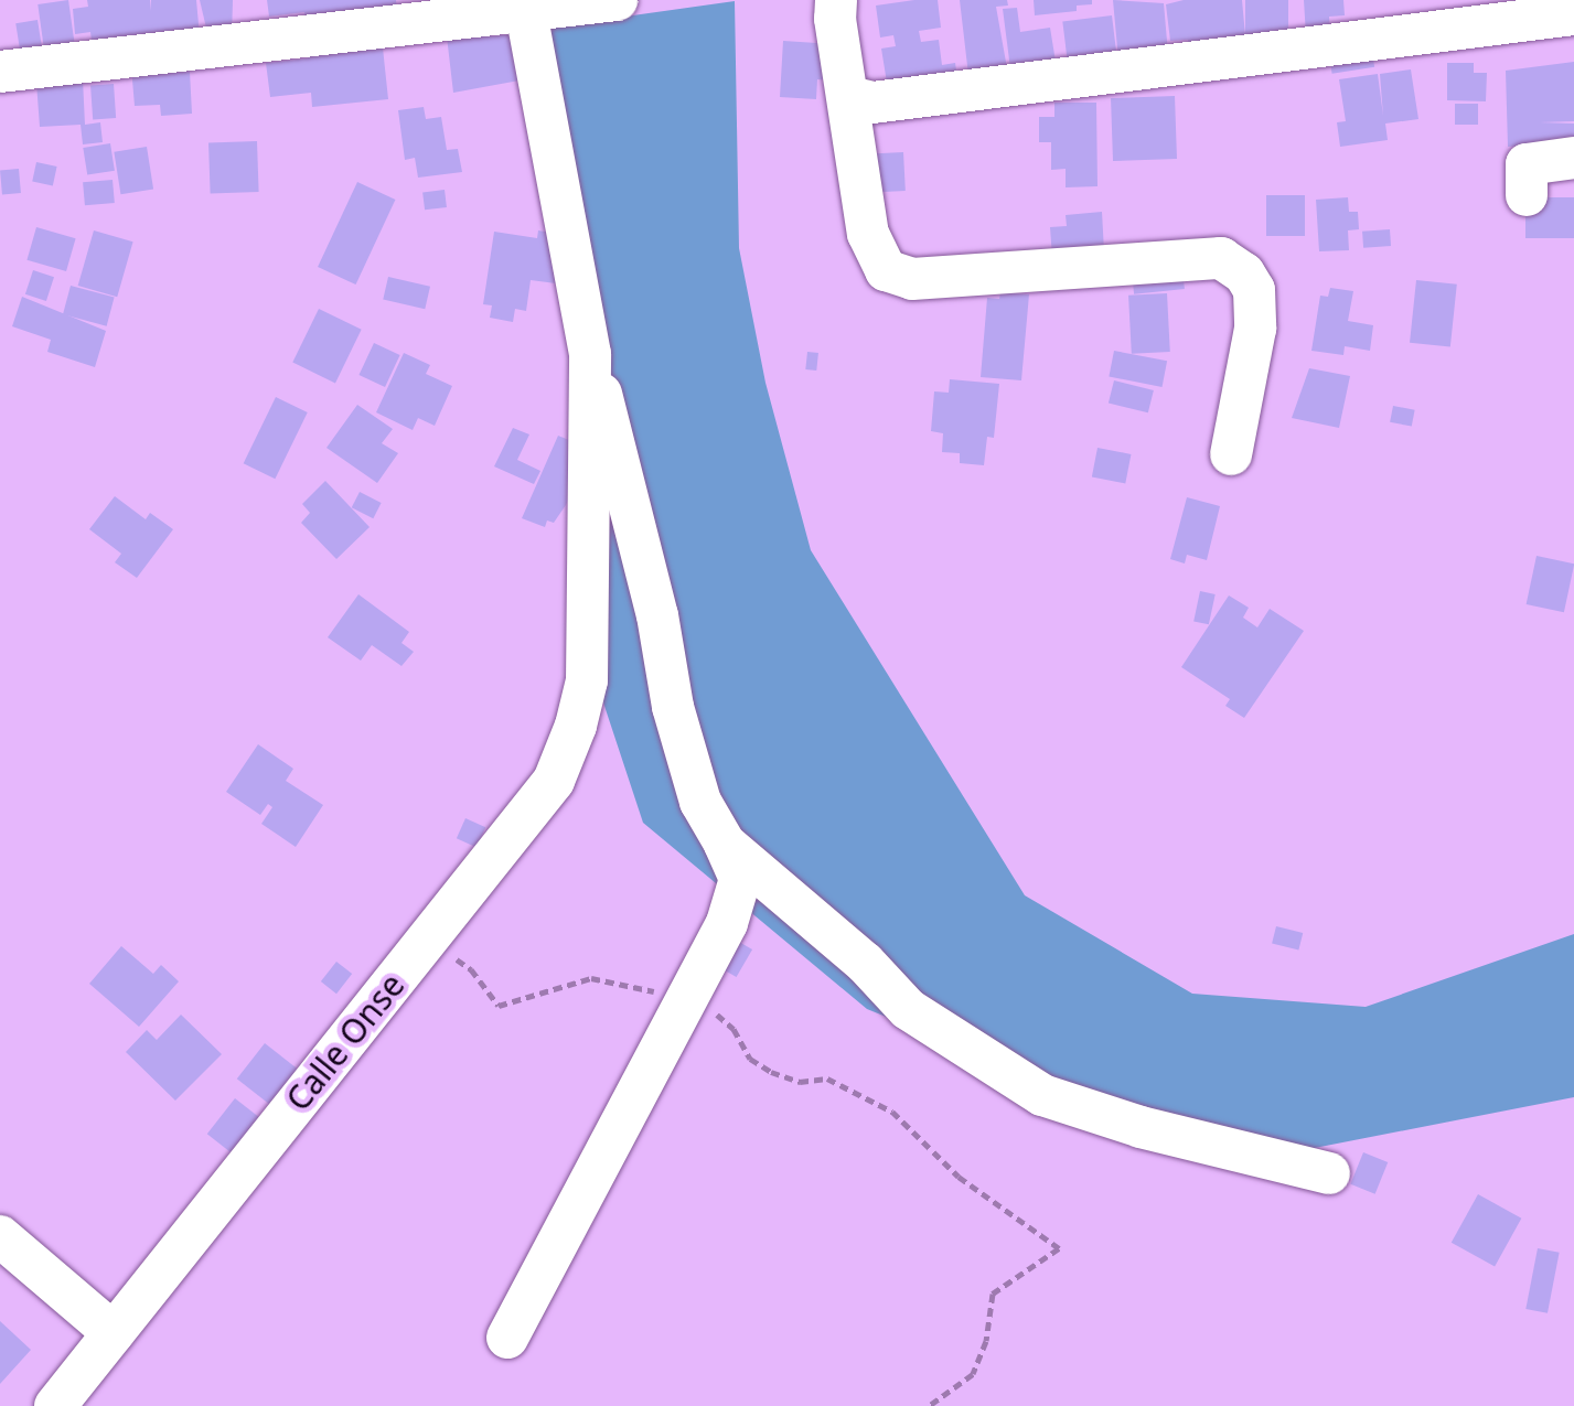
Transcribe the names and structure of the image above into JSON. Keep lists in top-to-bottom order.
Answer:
{
  "streets": {
    "street": ["Calle Onse"]
  }
}
